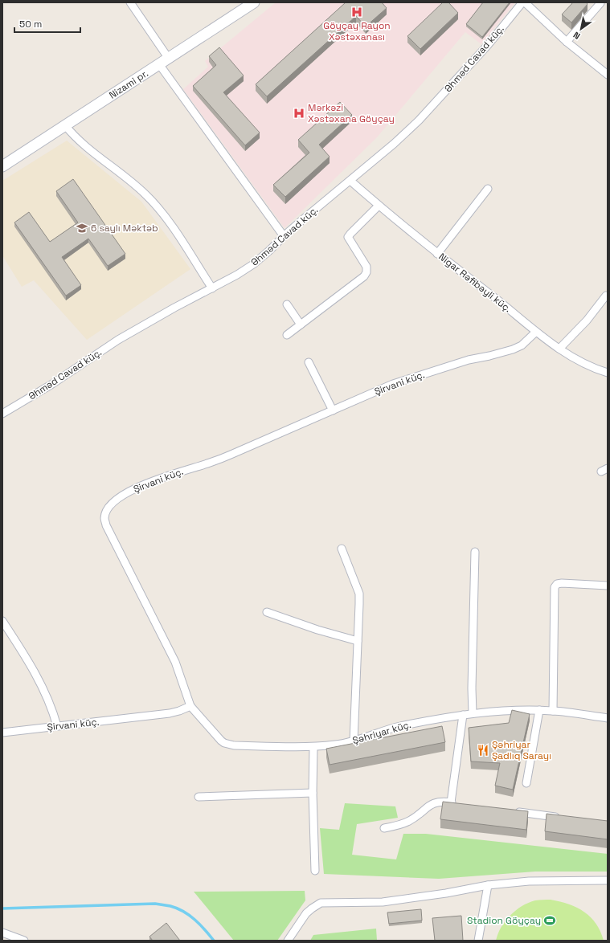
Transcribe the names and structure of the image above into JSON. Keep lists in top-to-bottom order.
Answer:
{
  "streets": {
    "street": [
      "Əhməd Cavad küç.",
      "Nizami pr.",
      "Nigar Rəfibəyli küç.",
      "Şirvani küç.",
      "Şəhriyar küç."
    ]
  },
  "crossings": [
    ["Əhməd Cavad küç.", "Nigar Rəfibəyli küç."],
    ["Nigar Rəfibəyli küç.", "Şirvani küç."],
    ["Şirvani küç.", "Şəhriyar küç."]
  ],
  "places": {
    "hospital": ["Göyçay Rayon Xəstəxanası", "Mərkəzi Xəstəxana Göyçay"],
    "school or university": ["6 saylı Məktəb"],
    "restaurant": ["Şəhriyar Şadlıq Sarayı"],
    "sports": ["Stadion Göyçay"]
  },
  "scale_bar": "50 m",
  "north": "bottom left"
}
